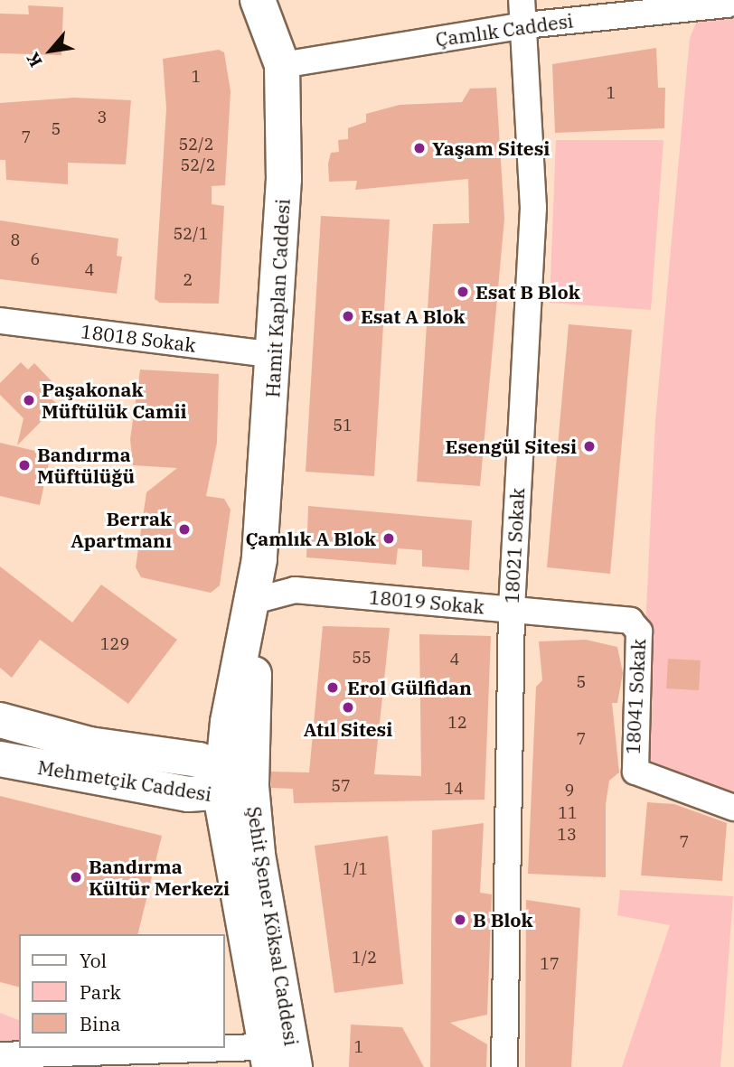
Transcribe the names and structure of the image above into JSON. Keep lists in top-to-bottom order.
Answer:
{
  "streets": {
    "main road": ["Hamit Kaplan Caddesi", "Mehmetçik Caddesi", "Şehit Şener Köksal Caddesi"],
    "street": [
      "Çamlık Caddesi",
      "18018 Sokak",
      "18021 Sokak",
      "18019 Sokak",
      "18041 Sokak"
    ]
  },
  "crossings": [
    ["Çamlık Caddesi", "Hamit Kaplan Caddesi"],
    ["Çamlık Caddesi", "18021 Sokak"],
    ["Hamit Kaplan Caddesi", "18018 Sokak"],
    ["Hamit Kaplan Caddesi", "18019 Sokak"],
    ["Hamit Kaplan Caddesi", "Mehmetçik Caddesi"],
    ["Hamit Kaplan Caddesi", "Şehit Şener Köksal Caddesi"],
    ["18021 Sokak", "18019 Sokak"],
    ["18019 Sokak", "18041 Sokak"],
    ["Mehmetçik Caddesi", "Şehit Şener Köksal Caddesi"]
  ],
  "places": [
    "Yaşam Sitesi",
    "Esat B Blok",
    "Esat A Blok",
    "Paşakonak Müftülük Camii",
    "Esengül Sitesi",
    "Bandırma Müftülüğü",
    "Berrak Apartmanı",
    "Çamlık A Blok",
    "Erol Gülfidan",
    "Atıl Sitesi",
    "Bandırma Kültür Merkezi",
    "B Blok"
  ],
  "house_numbers": [
    "1",
    "1",
    "3",
    "5",
    "7",
    "52/2",
    "52/2",
    "52/1",
    "8",
    "6",
    "4",
    "2",
    "51",
    "129",
    "55",
    "4",
    "5",
    "12",
    "7",
    "57",
    "14",
    "9",
    "11",
    "13",
    "7",
    "1/1",
    "1/2",
    "17",
    "1"
  ],
  "legend": ["Yol", "Park", "Bina"],
  "north": "bottom left"
}
